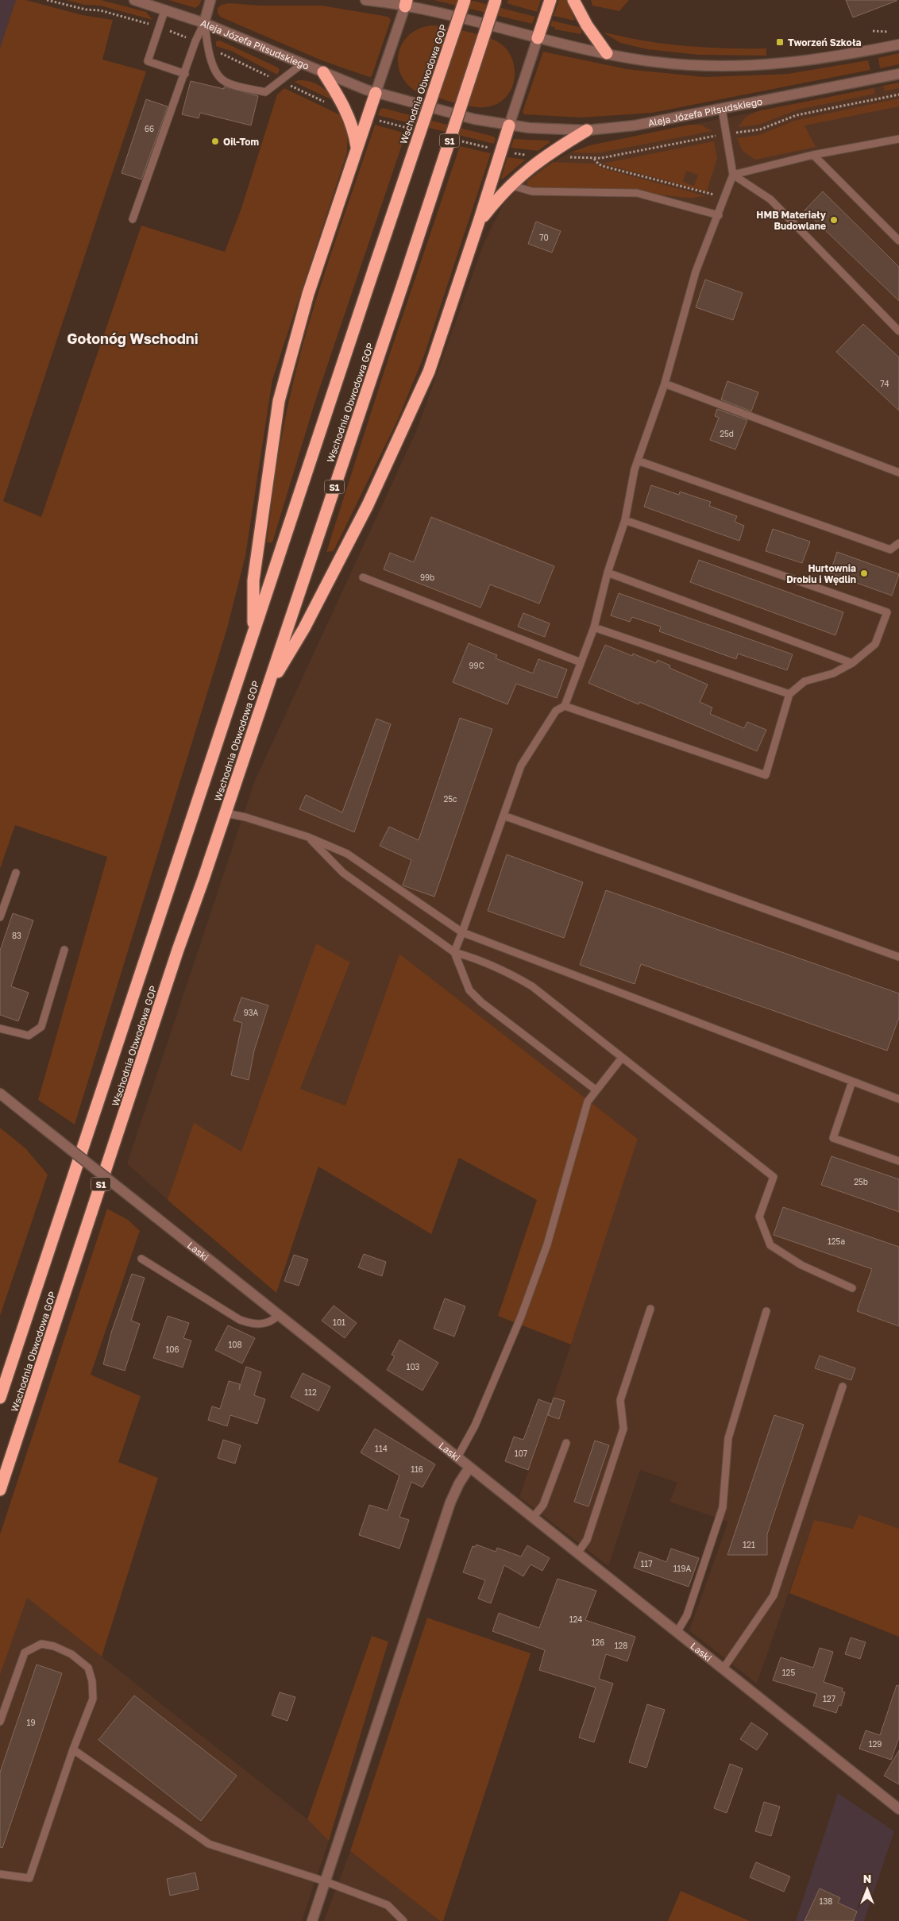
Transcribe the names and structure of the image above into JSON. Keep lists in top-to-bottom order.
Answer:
{
  "streets": {
    "highway": ["Wschodnia Obwodowa GOP", "S1"],
    "street": ["Aleja Józefa Piłsudskiego", "Laski"]
  },
  "districts": ["Gołonóg Wschodni"],
  "places": {
    "transit": ["Tworzeń Szkoła"],
    "other": ["Oil-Tom", "HMB Materiały Budowlane", "Hurtownia Drobiu i Wędlin"]
  },
  "house_numbers": [
    "66",
    "70",
    "74",
    "25d",
    "99b",
    "99C",
    "25c",
    "83",
    "93A",
    "25b",
    "125a",
    "101",
    "108",
    "106",
    "103",
    "112",
    "114",
    "107",
    "116",
    "121",
    "117",
    "119A",
    "124",
    "126",
    "128",
    "125",
    "127",
    "19",
    "129",
    "138"
  ],
  "north": "top"
}
